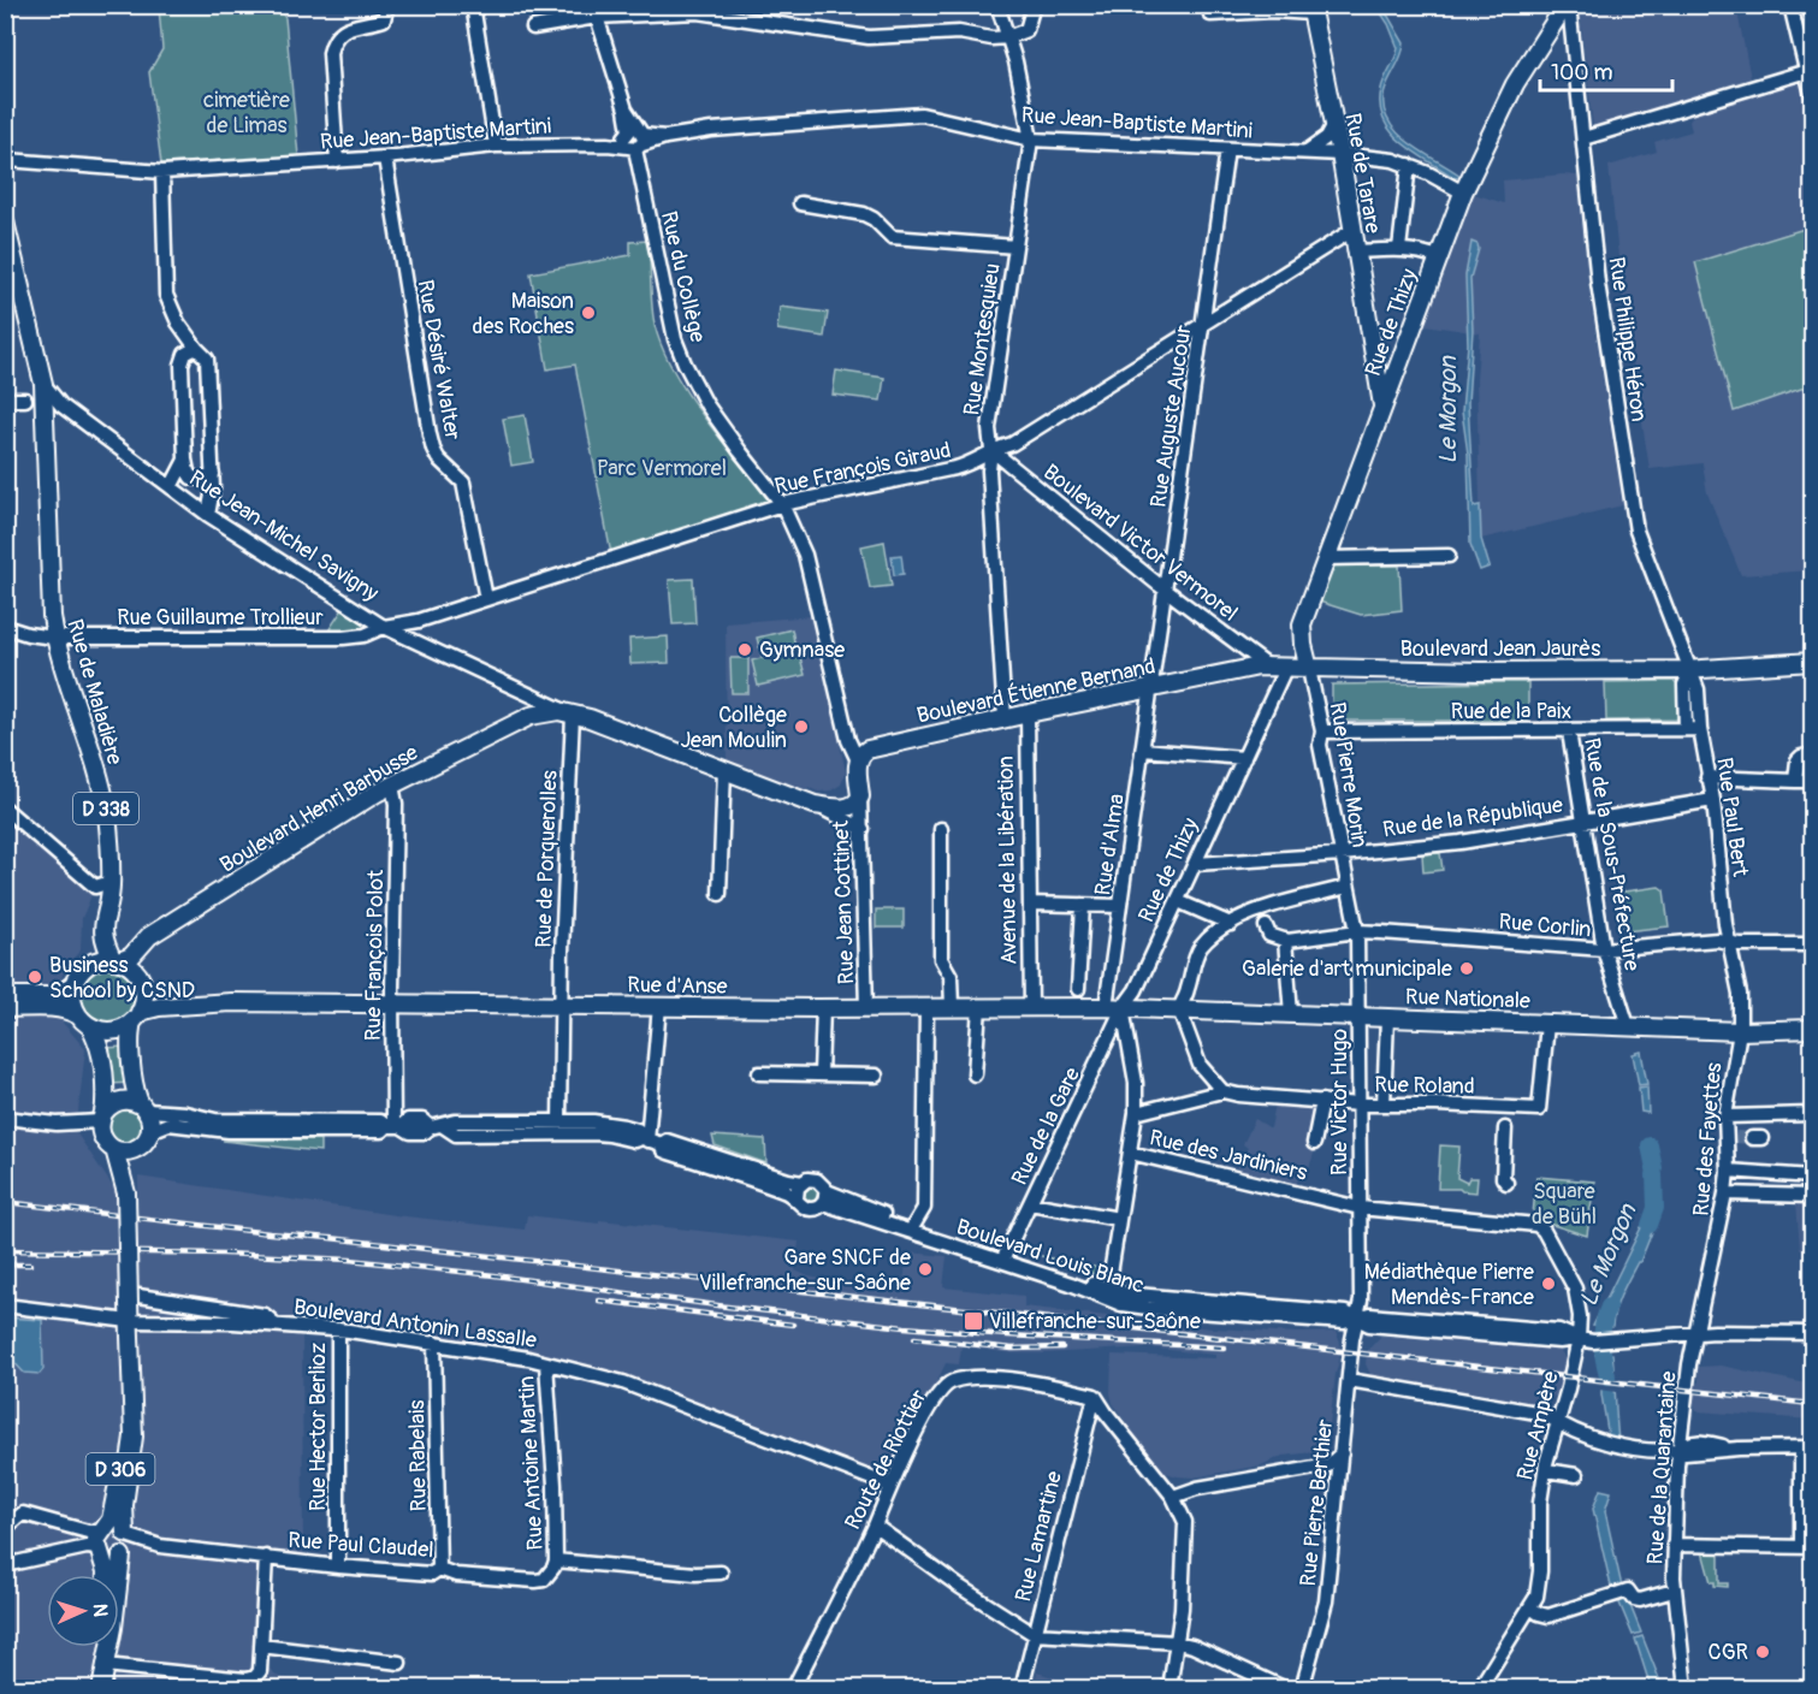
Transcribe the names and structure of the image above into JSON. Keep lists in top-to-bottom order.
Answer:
{
  "streets": {
    "main road": [
      "Rue de Tarare",
      "Rue de Thizy",
      "Rue Jean-Michel Savigny",
      "Boulevard Jean Jaurès",
      "Boulevard Étienne Bernand",
      "Rue de Maladière",
      "D 338",
      "Boulevard Henri Barbusse",
      "Rue d'Anse",
      "Rue Nationale",
      "D 306"
    ],
    "street": [
      "Rue Jean-Baptiste Martini",
      "Rue du Collège",
      "Rue Montesquieu",
      "Rue Philippe Héron",
      "Rue Désiré Walter",
      "Rue Auguste Aucour",
      "Rue François Giraud",
      "Boulevard Victor Vermorel",
      "Rue Guillaume Trollieur",
      "Rue de la Paix",
      "Rue Pierre Morin",
      "Rue de la République",
      "Rue Paul Bert",
      "Rue d'Alma",
      "Rue de la Sous-Préfecture",
      "Rue de Porquerolles",
      "Avenue de la Libération",
      "Rue Jean Cottinet",
      "Rue Corlin",
      "Rue François Polot",
      "Rue Roland",
      "Rue Victor Hugo",
      "Rue de la Gare",
      "Rue des Fayettes",
      "Rue des Jardiniers",
      "Boulevard Louis Blanc",
      "Boulevard Antonin Lassalle",
      "Rue Ampère",
      "Rue Hector Berlioz",
      "Rue Rabelais",
      "Route de Riottier",
      "Rue Antoine Martin",
      "Rue de la Quarantaine",
      "Rue Pierre Berthier",
      "Rue Lamartine",
      "Rue Paul Claudel"
    ]
  },
  "crossings": [
    ["Rue Jean-Baptiste Martini", "Rue de Tarare"],
    ["Rue Jean-Baptiste Martini", "Rue du Collège"],
    ["Rue Jean-Baptiste Martini", "Rue de Thizy"],
    ["Rue Jean-Baptiste Martini", "Rue Montesquieu"],
    ["Rue Jean-Baptiste Martini", "Rue Désiré Walter"],
    ["Rue Jean-Baptiste Martini", "Rue Auguste Aucour"],
    ["Rue de Tarare", "Rue de Thizy"],
    ["Rue de Tarare", "Rue François Giraud"],
    ["Rue du Collège", "Rue François Giraud"],
    ["Rue du Collège", "Boulevard Étienne Bernand"],
    ["Rue de Thizy", "Rue Philippe Héron"],
    ["Rue de Thizy", "Boulevard Victor Vermorel"],
    ["Rue de Thizy", "Boulevard Jean Jaurès"],
    ["Rue de Thizy", "Boulevard Étienne Bernand"],
    ["Rue de Thizy", "Rue Pierre Morin"],
    ["Rue de Thizy", "Rue de la République"],
    ["Rue de Thizy", "Rue d'Alma"],
    ["Rue de Thizy", "Rue d'Anse"],
    ["Rue de Thizy", "Rue Nationale"],
    ["Rue de Thizy", "Rue de la Gare"],
    ["Rue Montesquieu", "Rue François Giraud"],
    ["Rue Montesquieu", "Boulevard Victor Vermorel"],
    ["Rue Montesquieu", "Boulevard Étienne Bernand"],
    ["Rue Philippe Héron", "Boulevard Jean Jaurès"],
    ["Rue Philippe Héron", "Rue Paul Bert"],
    ["Rue Désiré Walter", "Rue François Giraud"],
    ["Rue Auguste Aucour", "Rue François Giraud"],
    ["Rue Auguste Aucour", "Boulevard Victor Vermorel"],
    ["Rue Auguste Aucour", "Boulevard Étienne Bernand"],
    ["Rue Auguste Aucour", "Rue d'Alma"],
    ["Rue François Giraud", "Rue Jean-Michel Savigny"],
    ["Rue François Giraud", "Boulevard Victor Vermorel"],
    ["Rue François Giraud", "Rue Guillaume Trollieur"],
    ["Rue Jean-Michel Savigny", "Rue Guillaume Trollieur"],
    ["Rue Jean-Michel Savigny", "Rue de Maladière"],
    ["Rue Jean-Michel Savigny", "D 338"],
    ["Rue Jean-Michel Savigny", "Boulevard Henri Barbusse"],
    ["Rue Jean-Michel Savigny", "Rue de Porquerolles"],
    ["Rue Jean-Michel Savigny", "Rue Jean Cottinet"],
    ["Boulevard Victor Vermorel", "Boulevard Étienne Bernand"],
    ["Rue Guillaume Trollieur", "Rue de Maladière"],
    ["Boulevard Jean Jaurès", "Boulevard Étienne Bernand"],
    ["Boulevard Jean Jaurès", "Rue Pierre Morin"],
    ["Boulevard Jean Jaurès", "Rue Paul Bert"],
    ["Boulevard Étienne Bernand", "Rue Pierre Morin"],
    ["Boulevard Étienne Bernand", "Rue d'Alma"],
    ["Boulevard Étienne Bernand", "Avenue de la Libération"],
    ["Rue de Maladière", "D 338"],
    ["Rue de Maladière", "Boulevard Henri Barbusse"],
    ["Rue de Maladière", "Rue d'Anse"],
    ["Rue de la Paix", "Rue Pierre Morin"],
    ["Rue de la Paix", "Rue Paul Bert"],
    ["Rue de la Paix", "Rue de la Sous-Préfecture"],
    ["Rue Pierre Morin", "Rue de la République"],
    ["Rue Pierre Morin", "Rue Victor Hugo"],
    ["Boulevard Henri Barbusse", "Rue François Polot"],
    ["Boulevard Henri Barbusse", "Rue d'Anse"],
    ["Rue de la République", "Rue Paul Bert"],
    ["Rue de la République", "Rue de la Sous-Préfecture"],
    ["Rue Paul Bert", "Rue Corlin"],
    ["Rue Paul Bert", "Rue Nationale"],
    ["Rue Paul Bert", "Rue des Fayettes"],
    ["Rue d'Alma", "Rue d'Anse"],
    ["Rue d'Alma", "Rue Nationale"],
    ["Rue d'Alma", "Rue de la Gare"],
    ["Rue de la Sous-Préfecture", "Rue Corlin"],
    ["Rue de la Sous-Préfecture", "Rue Nationale"],
    ["Rue de Porquerolles", "Rue d'Anse"],
    ["Avenue de la Libération", "Rue d'Anse"],
    ["Rue Jean Cottinet", "Rue d'Anse"],
    ["Rue Corlin", "Rue Victor Hugo"],
    ["Rue François Polot", "Rue d'Anse"],
    ["Rue d'Anse", "Rue Nationale"],
    ["Rue d'Anse", "Rue de la Gare"],
    ["Rue Nationale", "Rue Roland"],
    ["Rue Nationale", "Rue Victor Hugo"],
    ["Rue Nationale", "Rue de la Gare"],
    ["Rue Nationale", "Rue des Fayettes"],
    ["Rue Roland", "Rue Victor Hugo"],
    ["Rue Victor Hugo", "Rue des Jardiniers"],
    ["Rue Victor Hugo", "Boulevard Louis Blanc"],
    ["Rue Victor Hugo", "Rue Pierre Berthier"],
    ["Rue de la Gare", "Boulevard Louis Blanc"],
    ["Rue des Fayettes", "Boulevard Louis Blanc"],
    ["Rue des Fayettes", "Rue de la Quarantaine"],
    ["Rue des Jardiniers", "Boulevard Louis Blanc"],
    ["Rue des Jardiniers", "Rue Ampère"],
    ["Boulevard Louis Blanc", "Rue Ampère"],
    ["Boulevard Louis Blanc", "Rue de la Quarantaine"],
    ["Boulevard Louis Blanc", "Rue Pierre Berthier"],
    ["Boulevard Antonin Lassalle", "Rue Hector Berlioz"],
    ["Boulevard Antonin Lassalle", "Rue Rabelais"],
    ["Boulevard Antonin Lassalle", "Route de Riottier"],
    ["Boulevard Antonin Lassalle", "Rue Antoine Martin"],
    ["Boulevard Antonin Lassalle", "D 306"],
    ["Rue Hector Berlioz", "Rue Paul Claudel"],
    ["Rue Rabelais", "Rue Paul Claudel"],
    ["Route de Riottier", "Rue Lamartine"],
    ["Rue Antoine Martin", "Rue Paul Claudel"],
    ["D 306", "Rue Paul Claudel"]
  ],
  "water": ["Le Morgon"],
  "parks": ["cimetière de Limas", "Parc Vermorel", "Square de Bühl"],
  "places": {
    "other": [
      "Maison des Roches",
      "Gymnase",
      "Collège Jean Moulin",
      "Galerie d'art municipale",
      "Business School by CSND",
      "Gare SNCF de Villefranche-sur-Saône",
      "Médiathèque Pierre Mendès-France",
      "CGR"
    ],
    "transit": ["Villefranche-sur-Saône"]
  },
  "scale_bar": "100 m",
  "north": "right"
}
